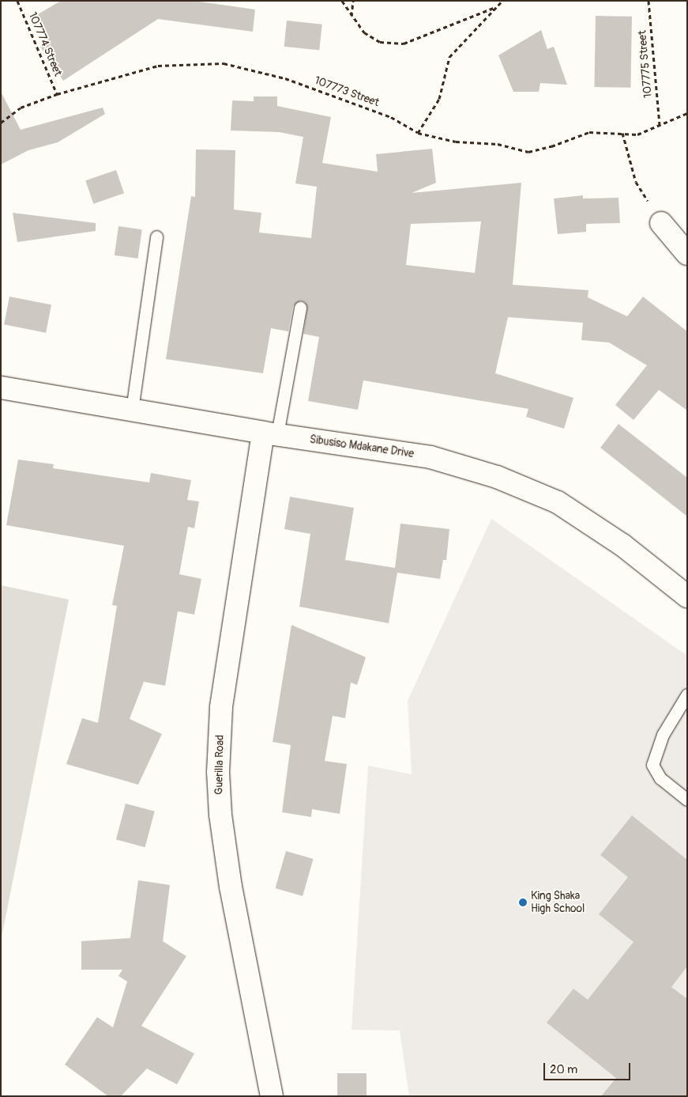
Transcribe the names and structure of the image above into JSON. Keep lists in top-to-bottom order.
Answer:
{
  "streets": {
    "street": ["Sibusiso Mdakane Drive", "Guerilla Road"],
    "path": ["107774 Street", "107775 Street", "107773 Street"]
  },
  "crossings": [
    ["107774 Street", "107773 Street"],
    ["107775 Street", "107773 Street"],
    ["Sibusiso Mdakane Drive", "Guerilla Road"]
  ],
  "places": ["King Shaka High School"],
  "scale_bar": "20 m"
}
